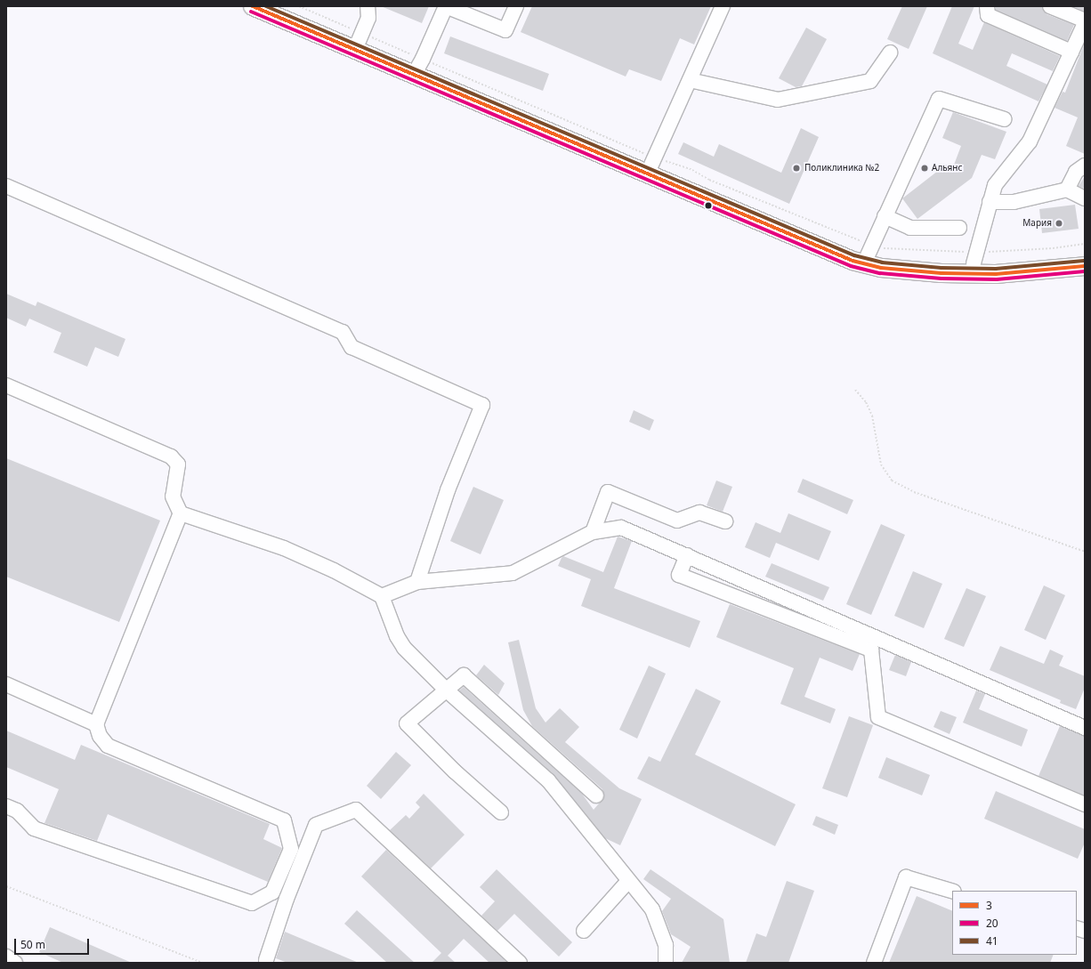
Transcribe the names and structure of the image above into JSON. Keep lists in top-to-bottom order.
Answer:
{
  "places": ["Поликлиника №2", "Альянс", "Мария"],
  "lines": ["transit line 3", "transit line 41", "transit line 20"],
  "legend": ["3", "20", "41"],
  "scale_bar": "50 m"
}
